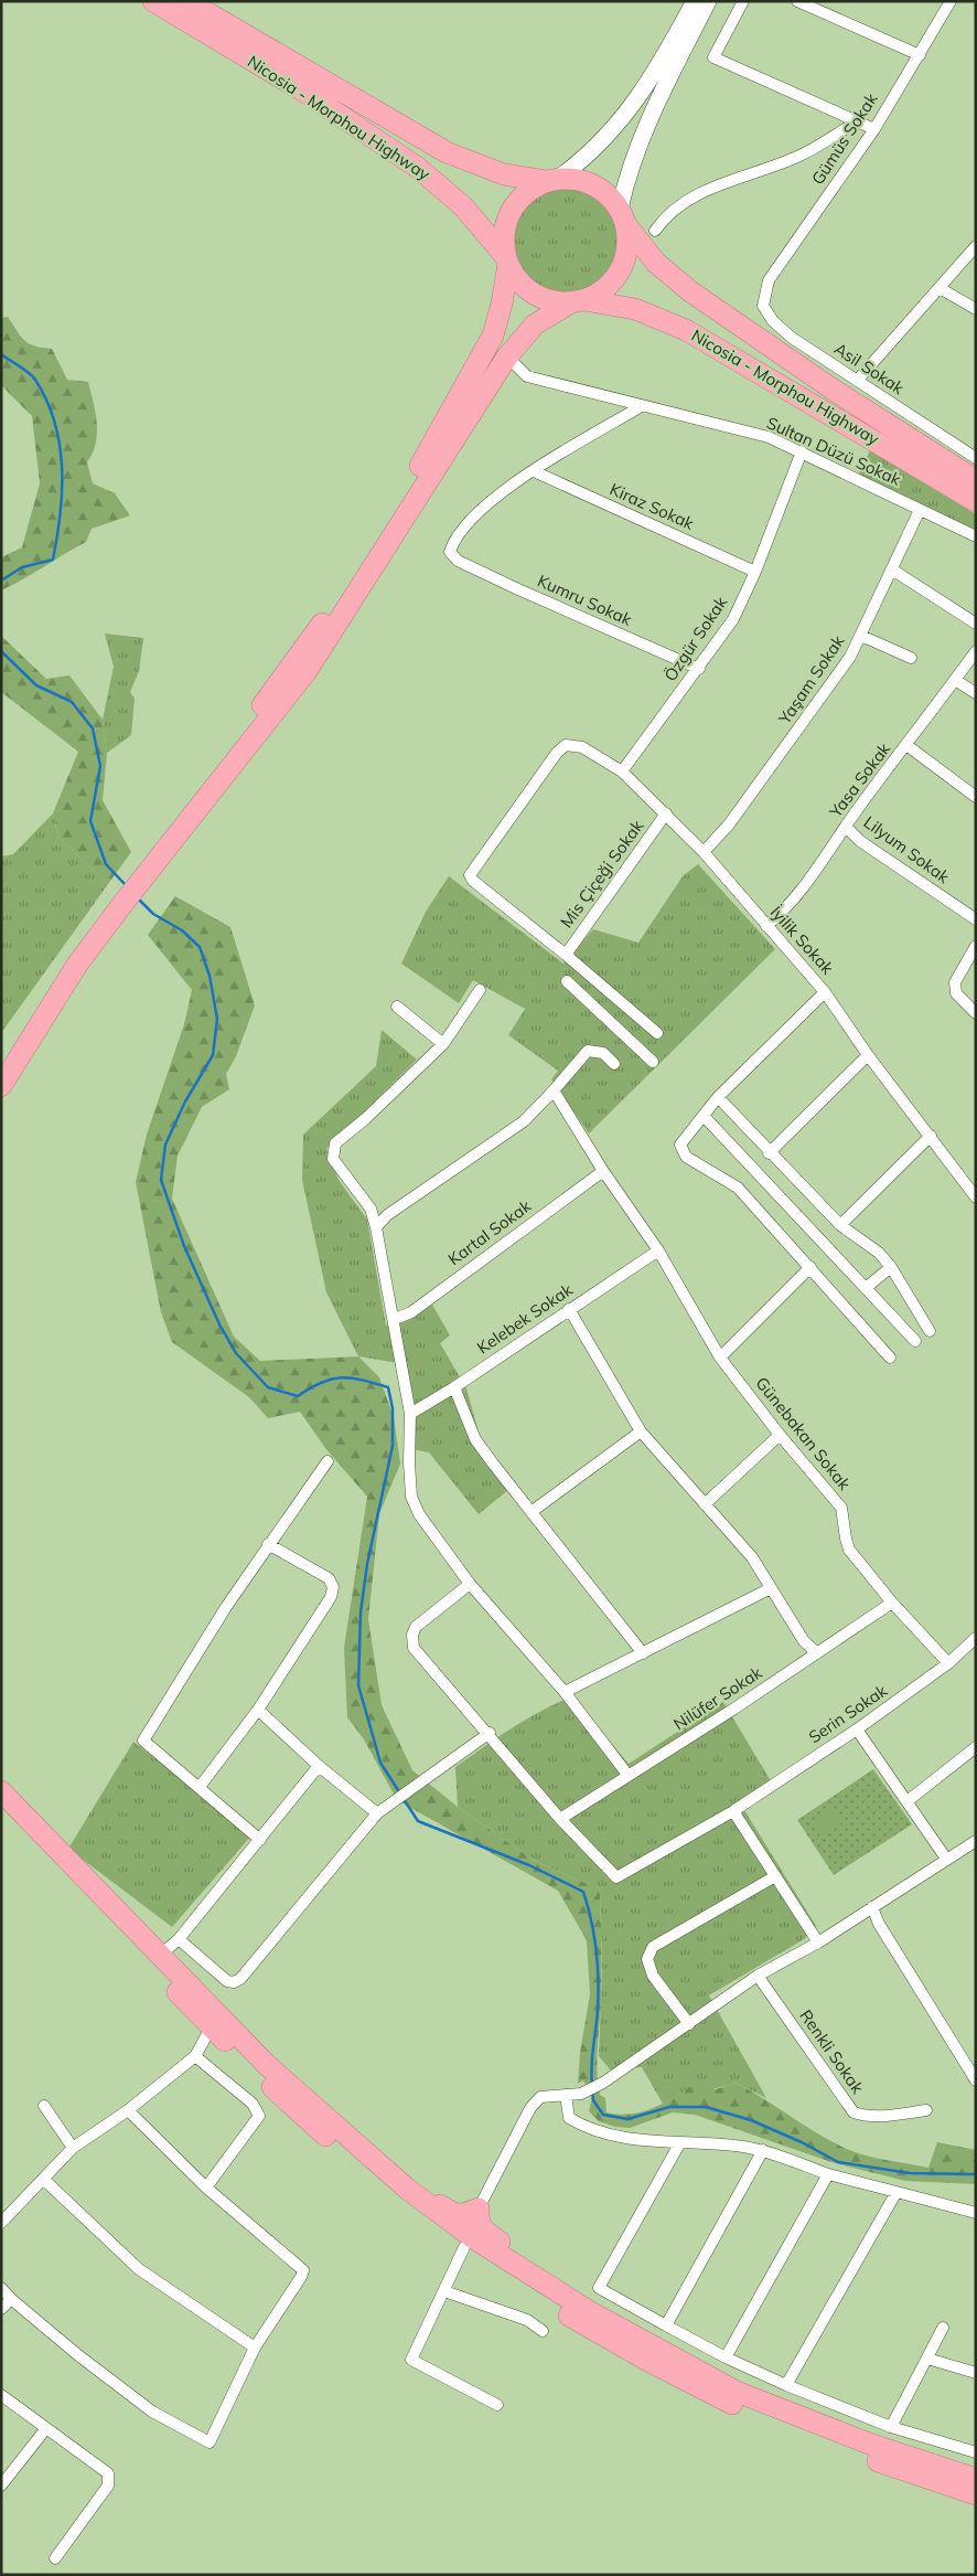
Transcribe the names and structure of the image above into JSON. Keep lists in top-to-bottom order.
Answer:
{
  "streets": {
    "highway": ["Nicosia - Morphou Highway"],
    "street": [
      "Gümüs Sokak",
      "Asil Sokak",
      "Sultan Düzü Sokak",
      "Kiraz Sokak",
      "Kumru Sokak",
      "Özgür Sokak",
      "Yaşam Sokak",
      "Yasa Sokak",
      "Lilyum Sokak",
      "Mis Çiçeği Sokak",
      "İyilik Sokak",
      "Kartal Sokak",
      "Kelebek Sokak",
      "Günebakan Sokak",
      "Nilüfer Sokak",
      "Serin Sokak",
      "Renkli Sokak"
    ]
  },
  "crossings": [
    ["Gümüs Sokak", "Asil Sokak"],
    ["Sultan Düzü Sokak", "Özgür Sokak"],
    ["Sultan Düzü Sokak", "Yaşam Sokak"],
    ["Kiraz Sokak", "Kumru Sokak"],
    ["Kiraz Sokak", "Özgür Sokak"],
    ["Kumru Sokak", "Özgür Sokak"],
    ["Özgür Sokak", "İyilik Sokak"],
    ["Yaşam Sokak", "İyilik Sokak"],
    ["Yasa Sokak", "Lilyum Sokak"],
    ["Yasa Sokak", "İyilik Sokak"],
    ["Mis Çiçeği Sokak", "İyilik Sokak"],
    ["Kartal Sokak", "Günebakan Sokak"],
    ["Kelebek Sokak", "Günebakan Sokak"],
    ["Günebakan Sokak", "Nilüfer Sokak"],
    ["Günebakan Sokak", "Serin Sokak"],
    ["Nilüfer Sokak", "Serin Sokak"]
  ]
}
